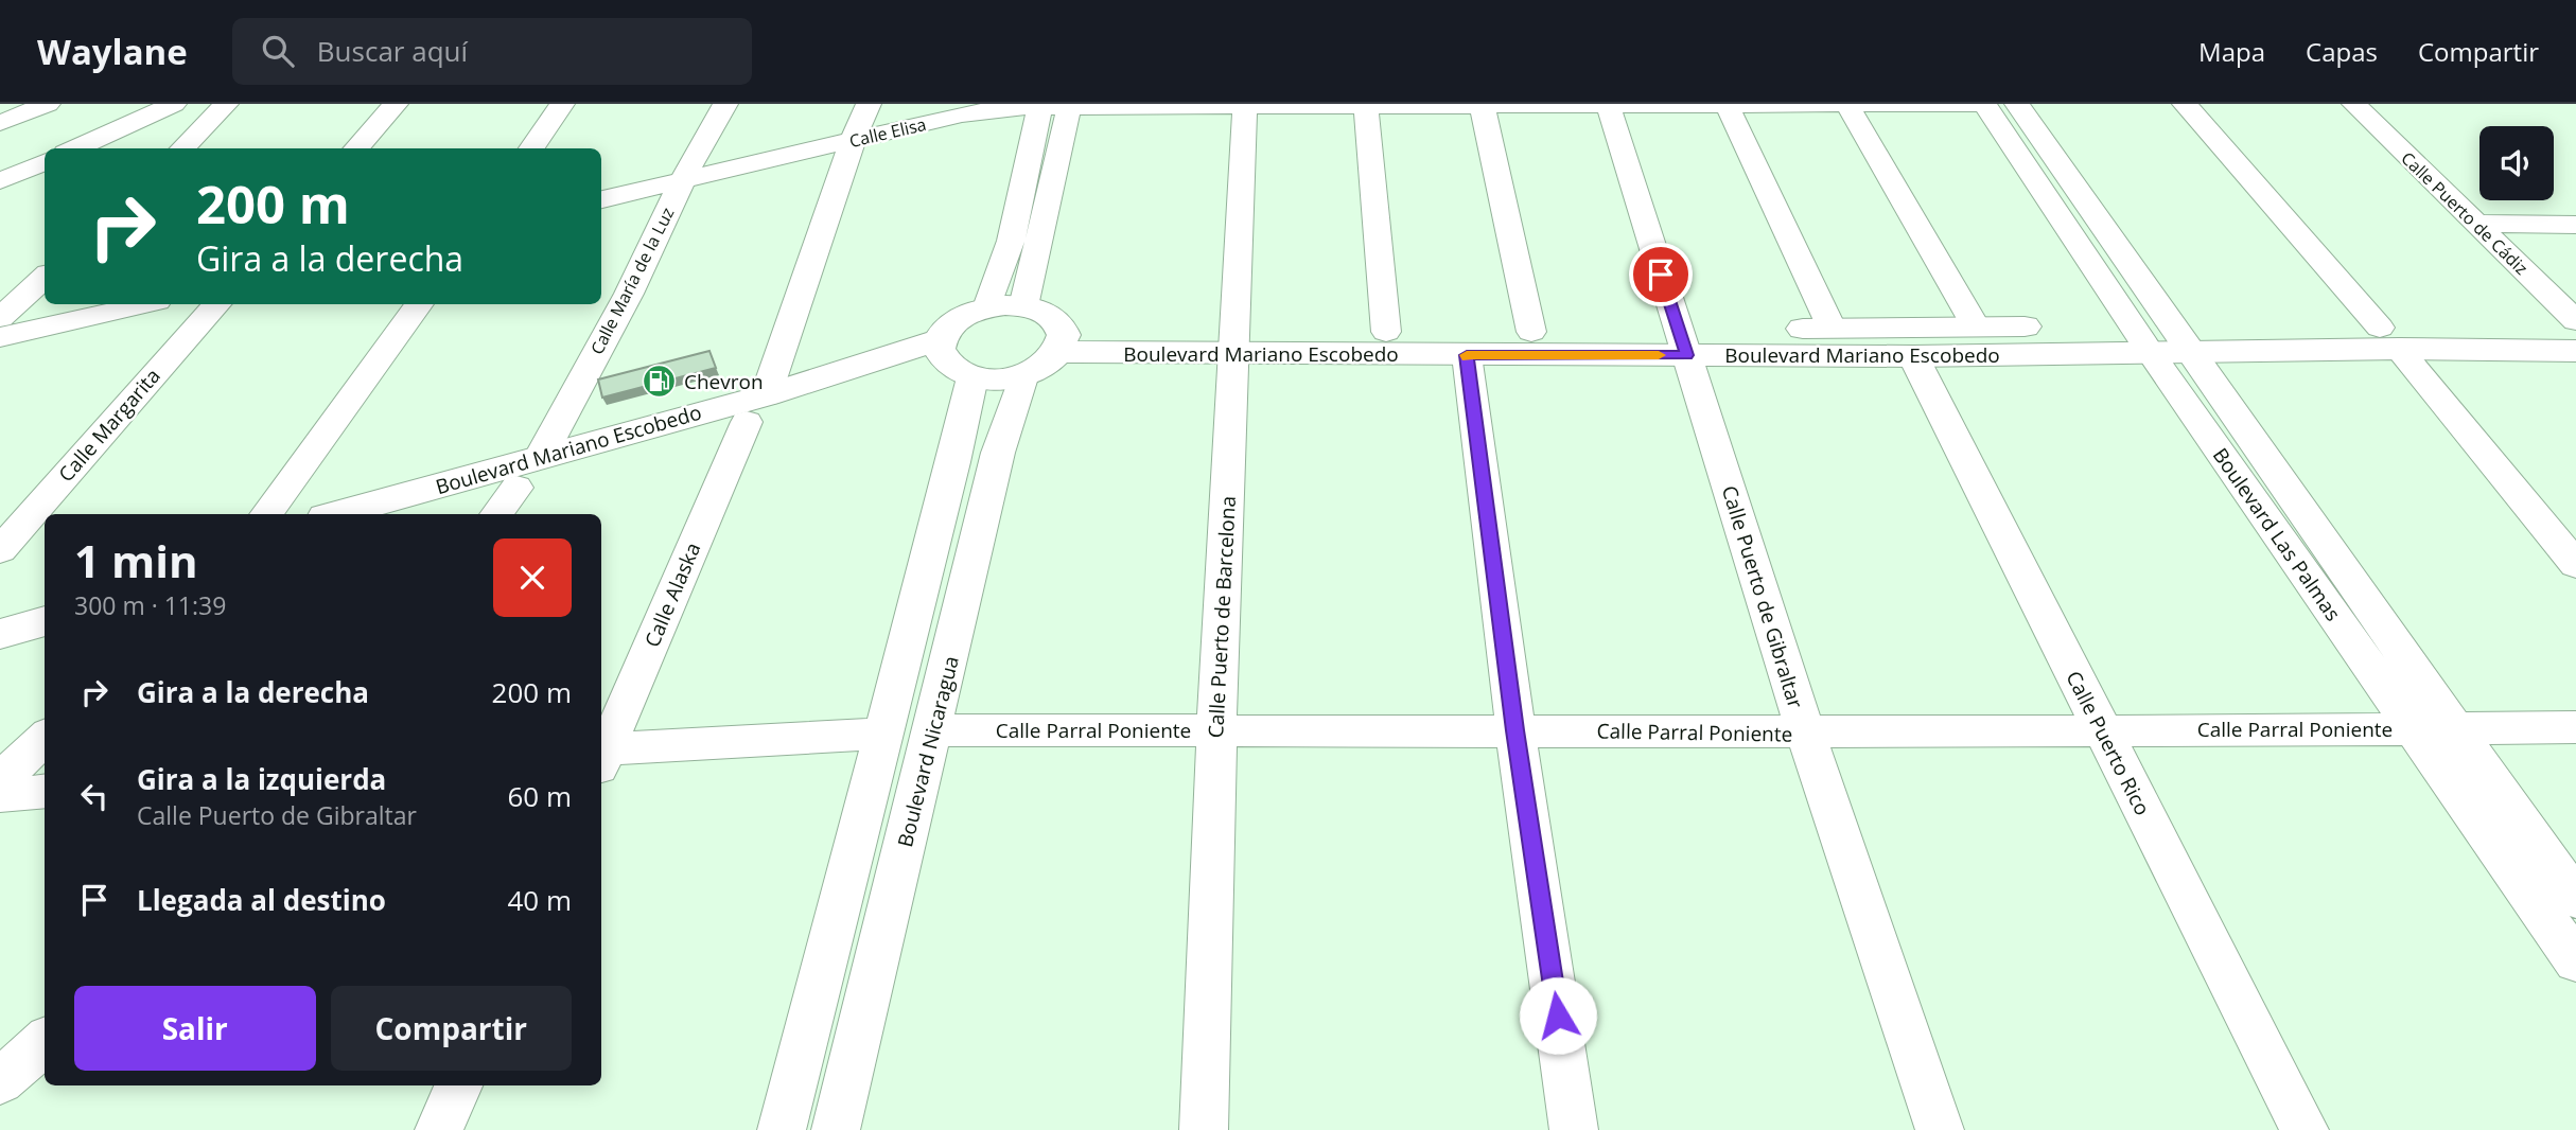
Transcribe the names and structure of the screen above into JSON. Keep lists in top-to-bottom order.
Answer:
{
  "streets": {
    "main road": ["Boulevard Mariano Escobedo"],
    "street": [
      "Calle Elisa",
      "Calle Puerto de Cádiz",
      "Calle María de la Luz",
      "Calle Margarita",
      "Boulevard Las Palmas",
      "Calle Alaska",
      "Calle Puerto de Gibraltar",
      "Calle Puerto de Barcelona",
      "Calle Parral Poniente",
      "Calle Puerto Rico",
      "Boulevard Nicaragua"
    ]
  },
  "crossings": [
    ["Calle Elisa", "Calle María de la Luz"],
    ["Calle Elisa", "Boulevard Las Palmas"],
    ["Calle Elisa", "Calle Alaska"],
    ["Calle Elisa", "Calle Puerto de Gibraltar"],
    ["Calle Elisa", "Calle Puerto de Barcelona"],
    ["Calle Puerto de Cádiz", "Boulevard Mariano Escobedo"],
    ["Calle María de la Luz", "Boulevard Mariano Escobedo"],
    ["Boulevard Mariano Escobedo", "Boulevard Las Palmas"],
    ["Boulevard Mariano Escobedo", "Calle Alaska"],
    ["Boulevard Mariano Escobedo", "Calle Puerto de Gibraltar"],
    ["Boulevard Mariano Escobedo", "Calle Puerto de Barcelona"],
    ["Boulevard Mariano Escobedo", "Calle Puerto Rico"],
    ["Boulevard Mariano Escobedo", "Boulevard Nicaragua"],
    ["Boulevard Las Palmas", "Calle Parral Poniente"],
    ["Calle Puerto de Gibraltar", "Calle Parral Poniente"],
    ["Calle Puerto de Barcelona", "Calle Parral Poniente"],
    ["Calle Parral Poniente", "Calle Puerto Rico"],
    ["Calle Parral Poniente", "Boulevard Nicaragua"]
  ],
  "places": {
    "fuel station": ["Chevron"]
  },
  "page": {
    "header": "Waylane",
    "search": "Buscar aquí",
    "nav": ["Mapa", "Capas", "Compartir"],
    "turn": ["200 m", "Gira a la derecha"],
    "heading": ["1 min", "300 m · 11:39"],
    "list": [
      {
        "name": "Gira a la derecha",
        "value": "200 m"
      },
      {
        "name": "Gira a la izquierda",
        "note": "Calle Puerto de Gibraltar",
        "value": "60 m"
      },
      {
        "name": "Llegada al destino",
        "value": "40 m"
      }
    ],
    "buttons": ["Salir", "Compartir"]
  }
}
